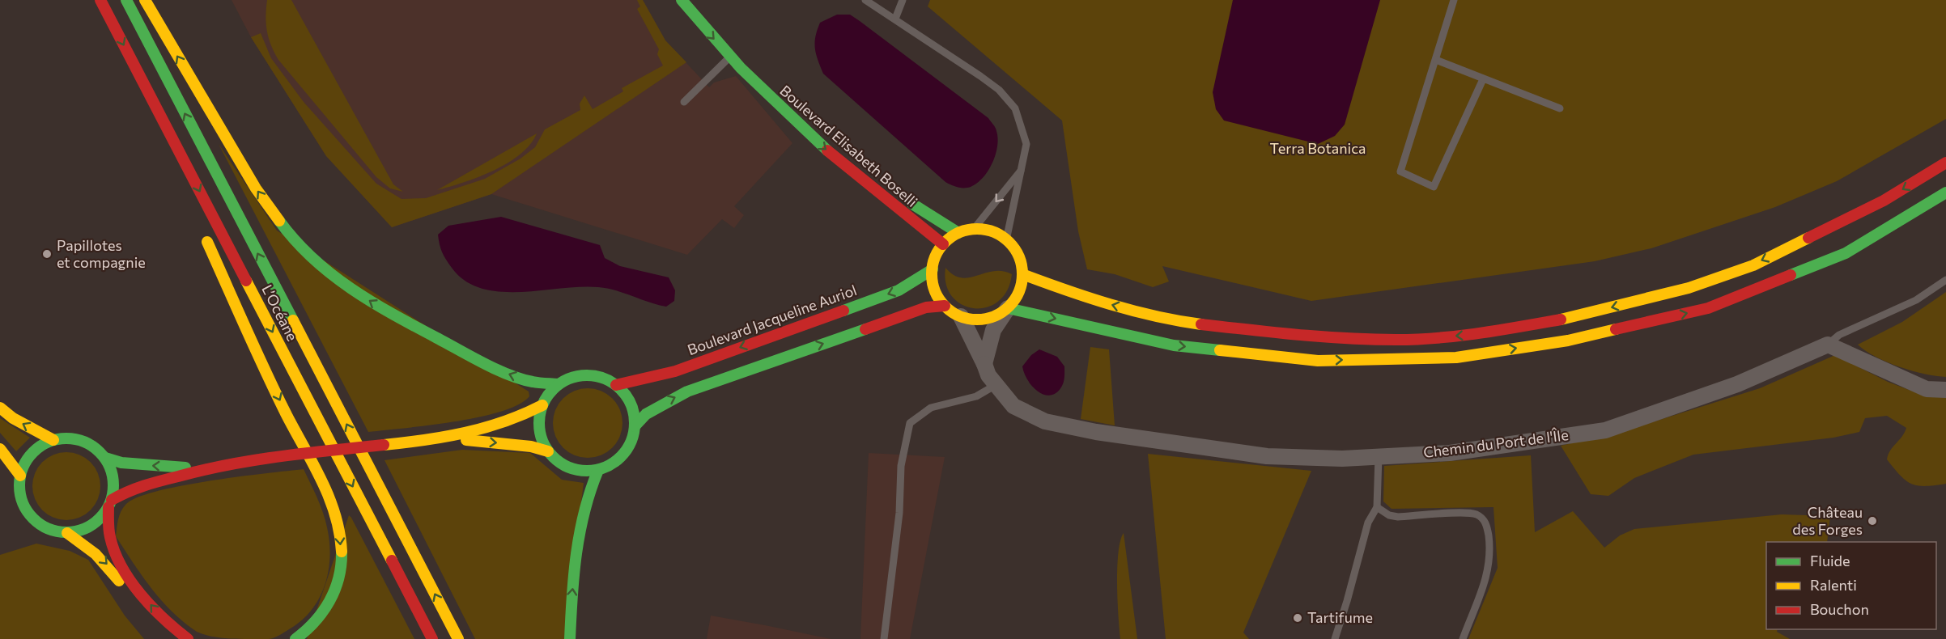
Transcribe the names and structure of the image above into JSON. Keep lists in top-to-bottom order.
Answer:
{
  "streets": {
    "main road": ["Boulevard Elisabeth Boselli", "L’Océane", "Boulevard Jacqueline Auriol"],
    "street": ["Chemin du Port de l'Île"]
  },
  "crossings": [
    ["Boulevard Elisabeth Boselli", "Boulevard Jacqueline Auriol"],
    ["Boulevard Elisabeth Boselli", "Chemin du Port de l'Île"],
    ["Boulevard Jacqueline Auriol", "Chemin du Port de l'Île"]
  ],
  "one_way": ["Boulevard Elisabeth Boselli"],
  "parks": ["Terra Botanica"],
  "places": ["Papillotes et compagnie", "Château des Forges", "Tartifume"],
  "legend": ["Fluide", "Ralenti", "Bouchon"]
}
